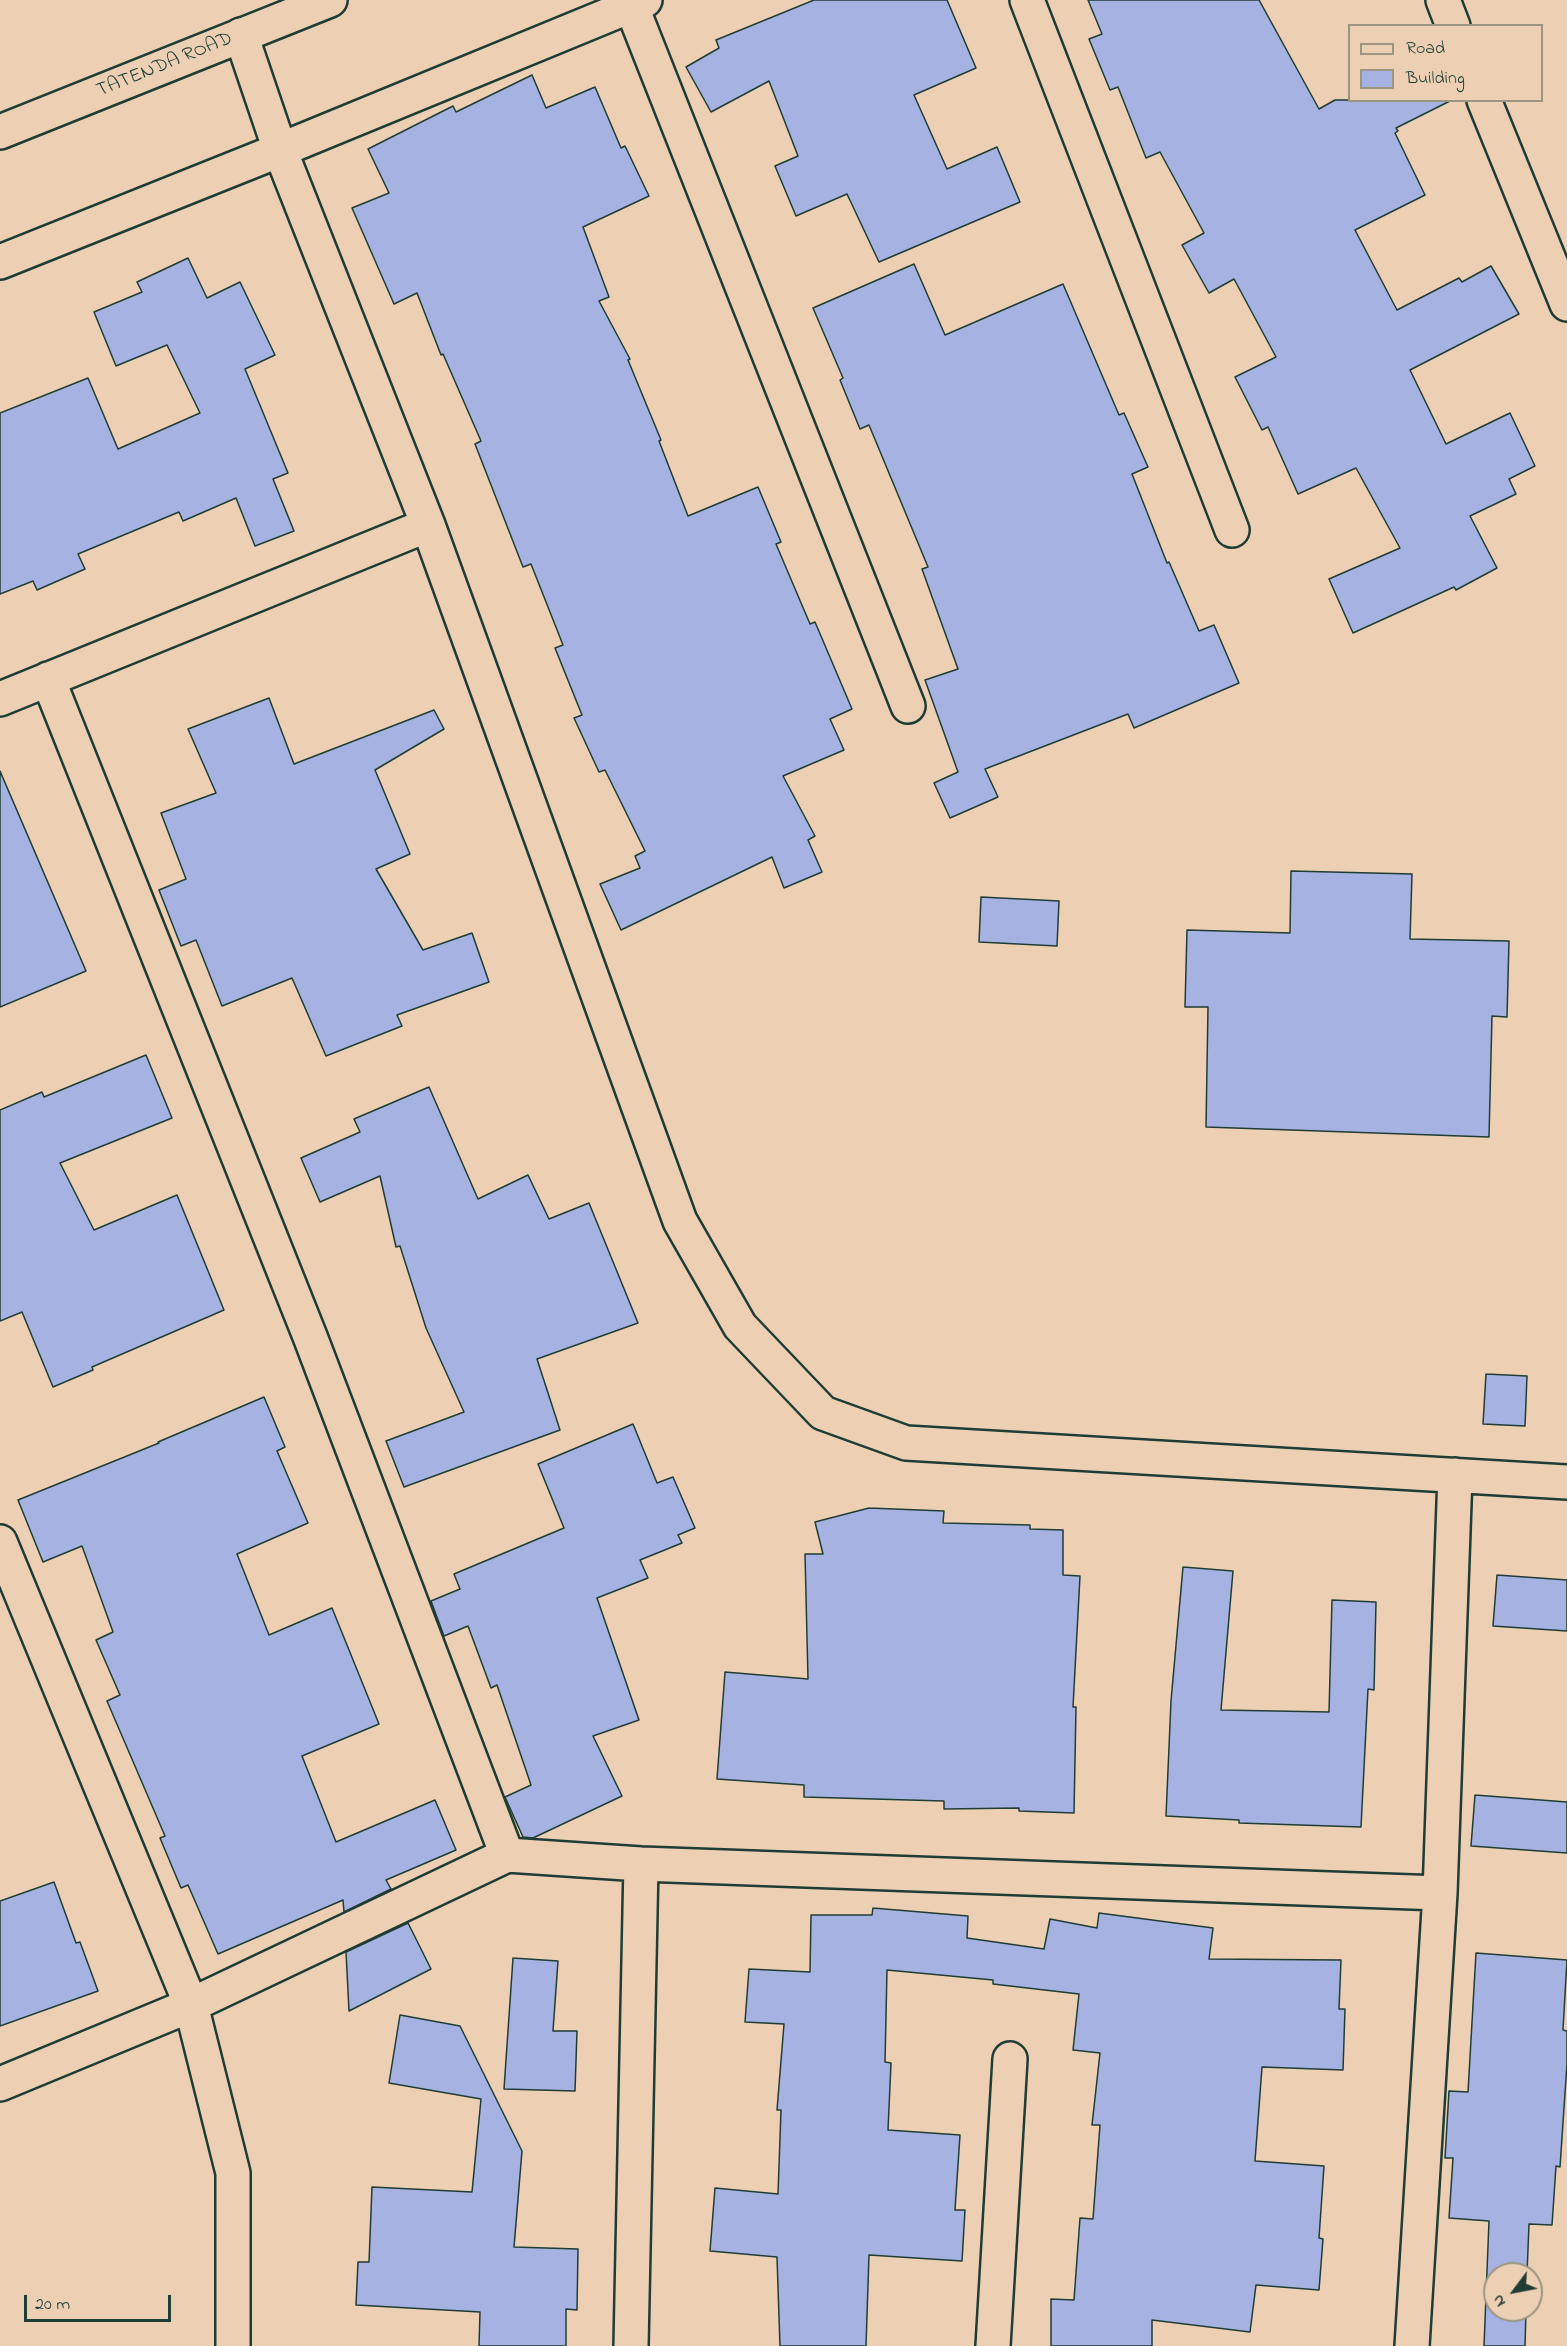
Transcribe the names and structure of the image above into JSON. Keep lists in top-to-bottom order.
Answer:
{
  "streets": {
    "street": ["TATENDA ROAD"]
  },
  "legend": ["Road", "Building"],
  "scale_bar": "20 m",
  "north": "bottom left"
}
